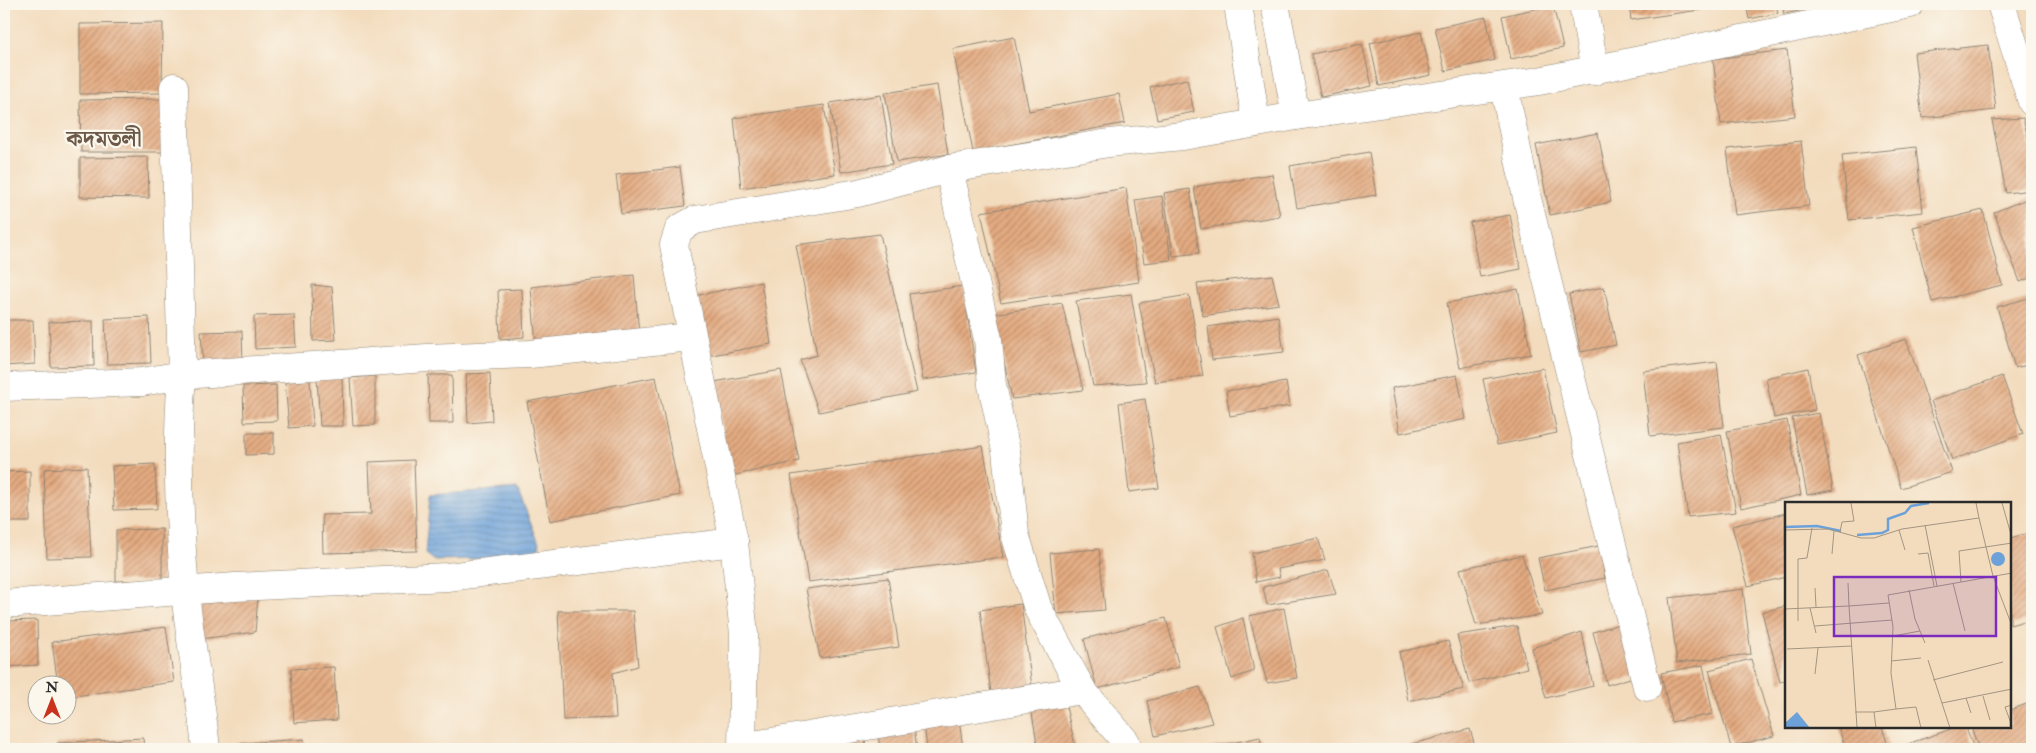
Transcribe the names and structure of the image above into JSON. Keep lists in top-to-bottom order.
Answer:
{
  "districts": ["কদমতলী"],
  "north": "top"
}
